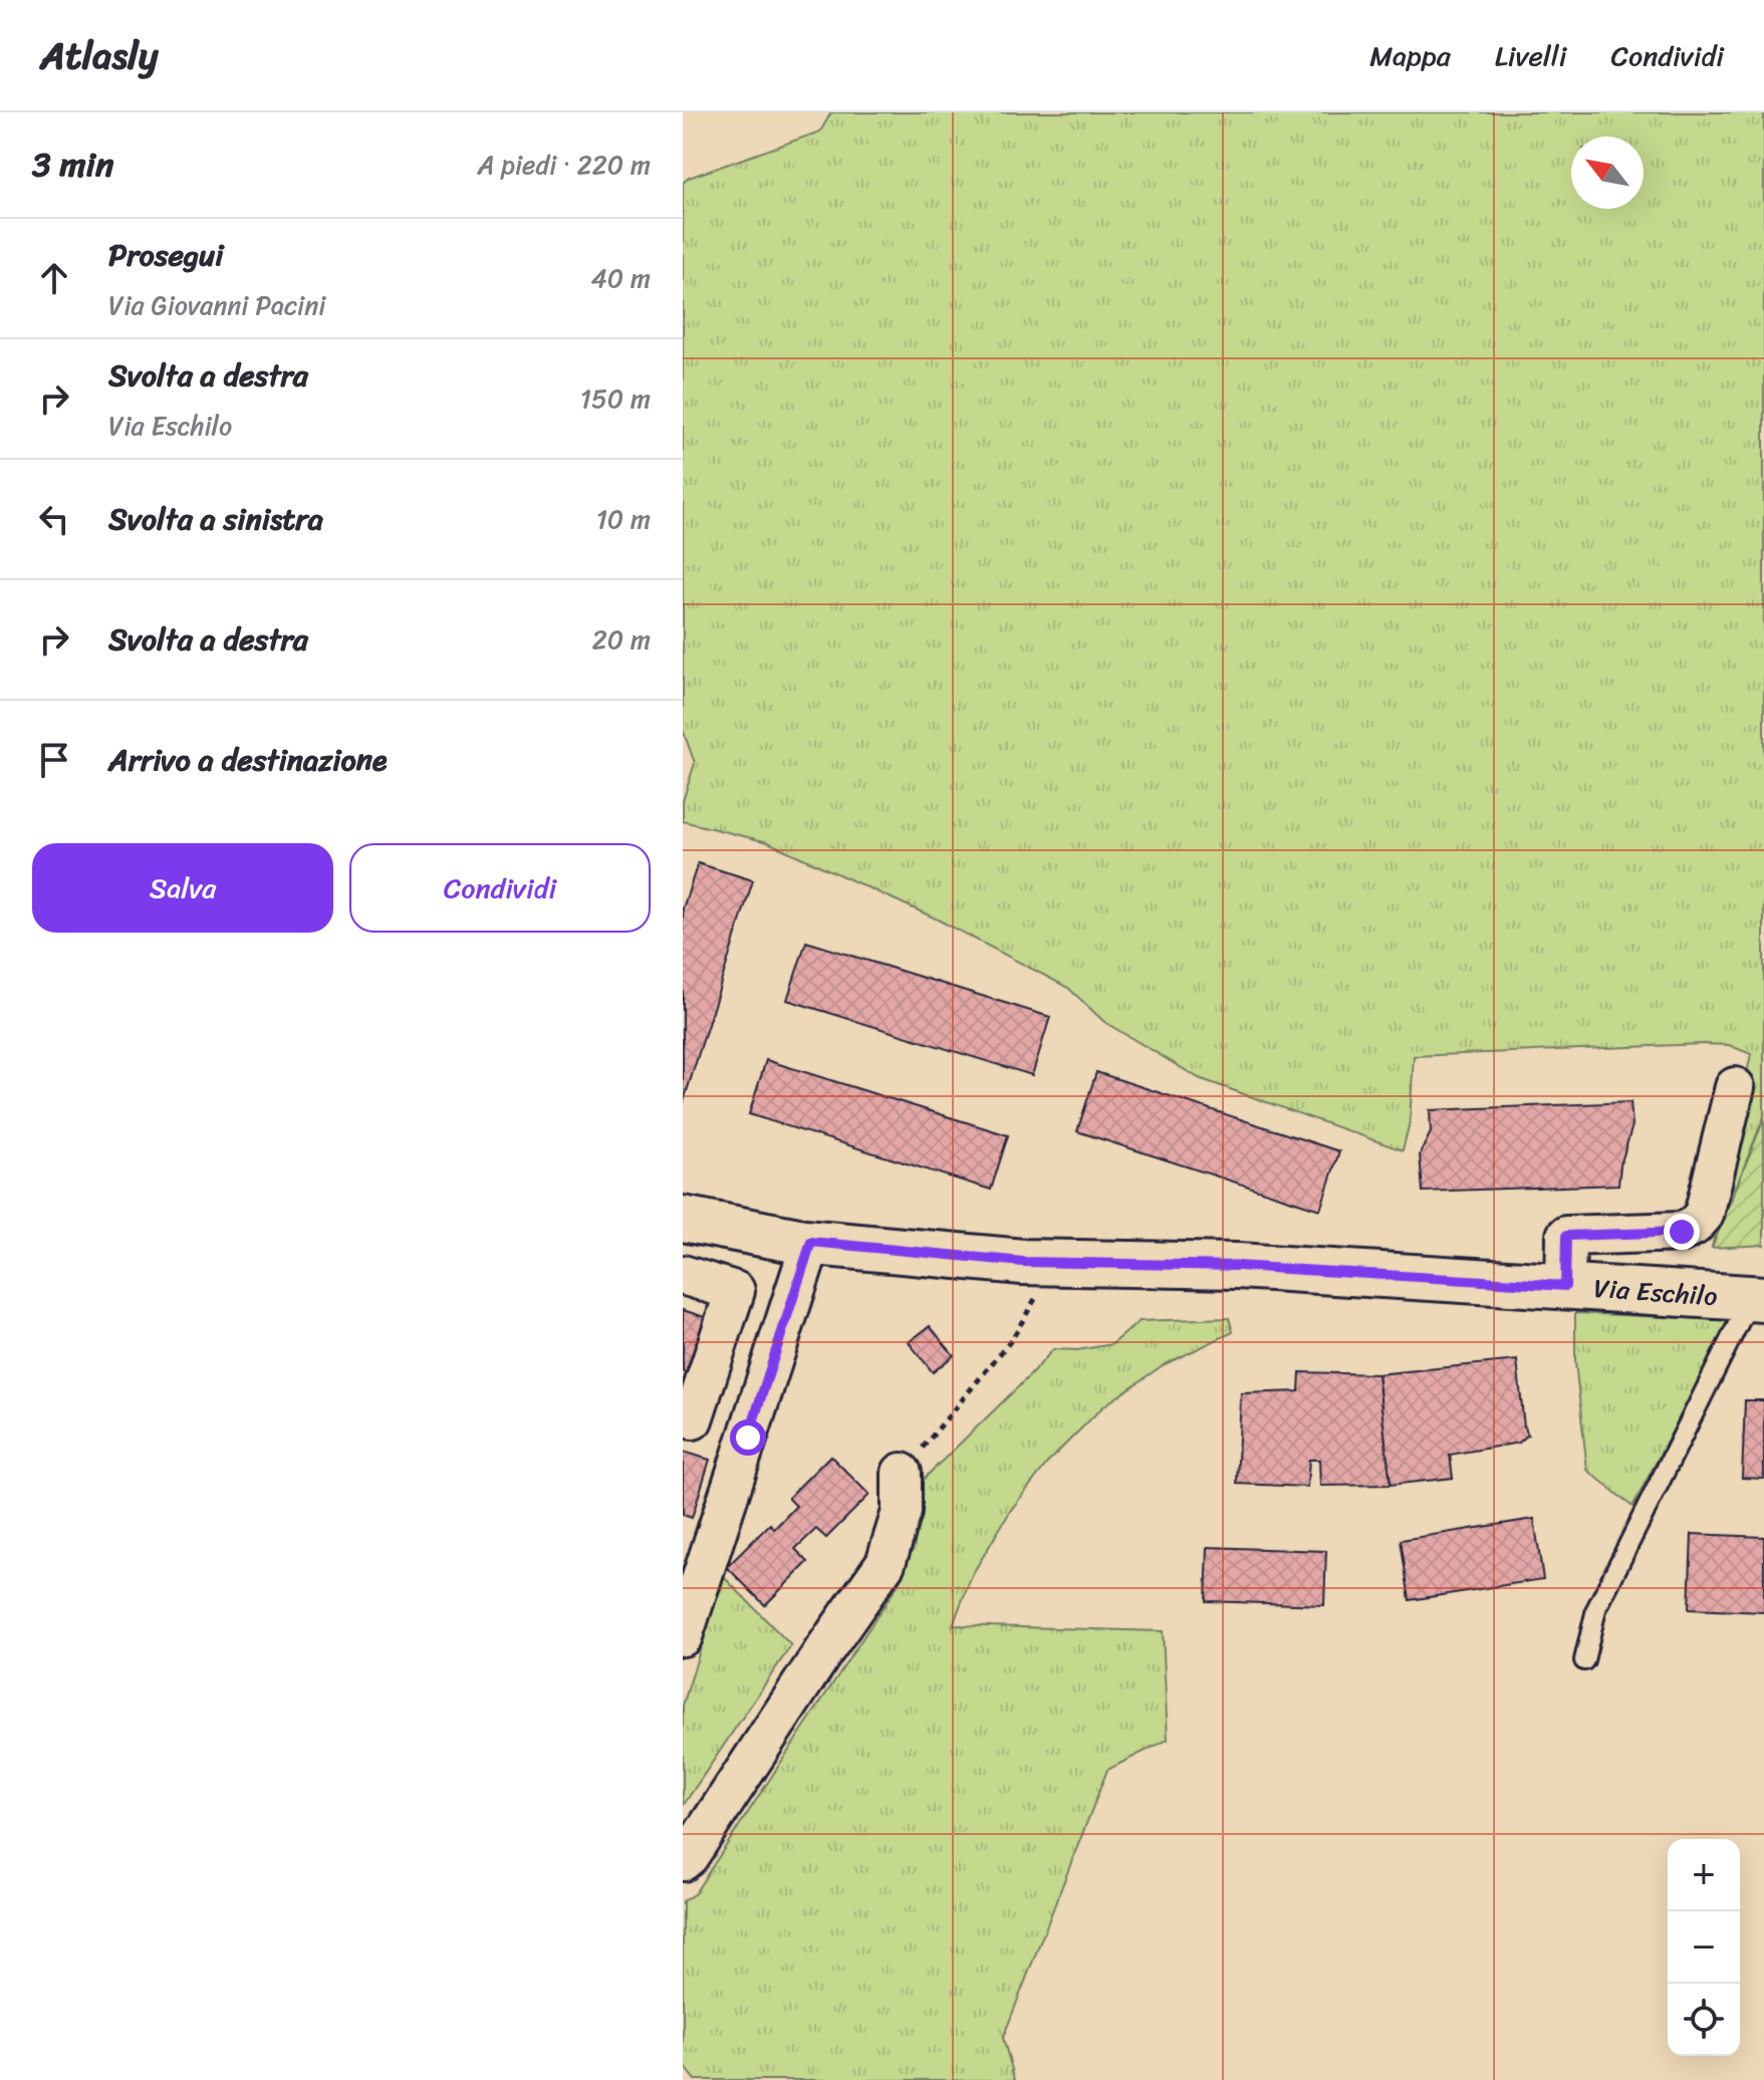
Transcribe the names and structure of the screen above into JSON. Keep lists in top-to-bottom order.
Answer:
{
  "streets": {
    "main road": ["Via Eschilo"]
  },
  "north": "top left",
  "page": {
    "header": "Atlasly",
    "nav": ["Mappa", "Livelli", "Condividi"],
    "heading": ["3 min", "A piedi · 220 m"],
    "list": [
      ["Prosegui", "Via Giovanni Pacini", "40 m"],
      ["Svolta a destra", "Via Eschilo", "150 m"],
      ["Svolta a sinistra", "10 m"],
      ["Svolta a destra", "20 m"],
      "Arrivo a destinazione"
    ],
    "buttons": ["Salva", "Condividi"],
    "map_buttons": ["+", "−"]
  }
}
